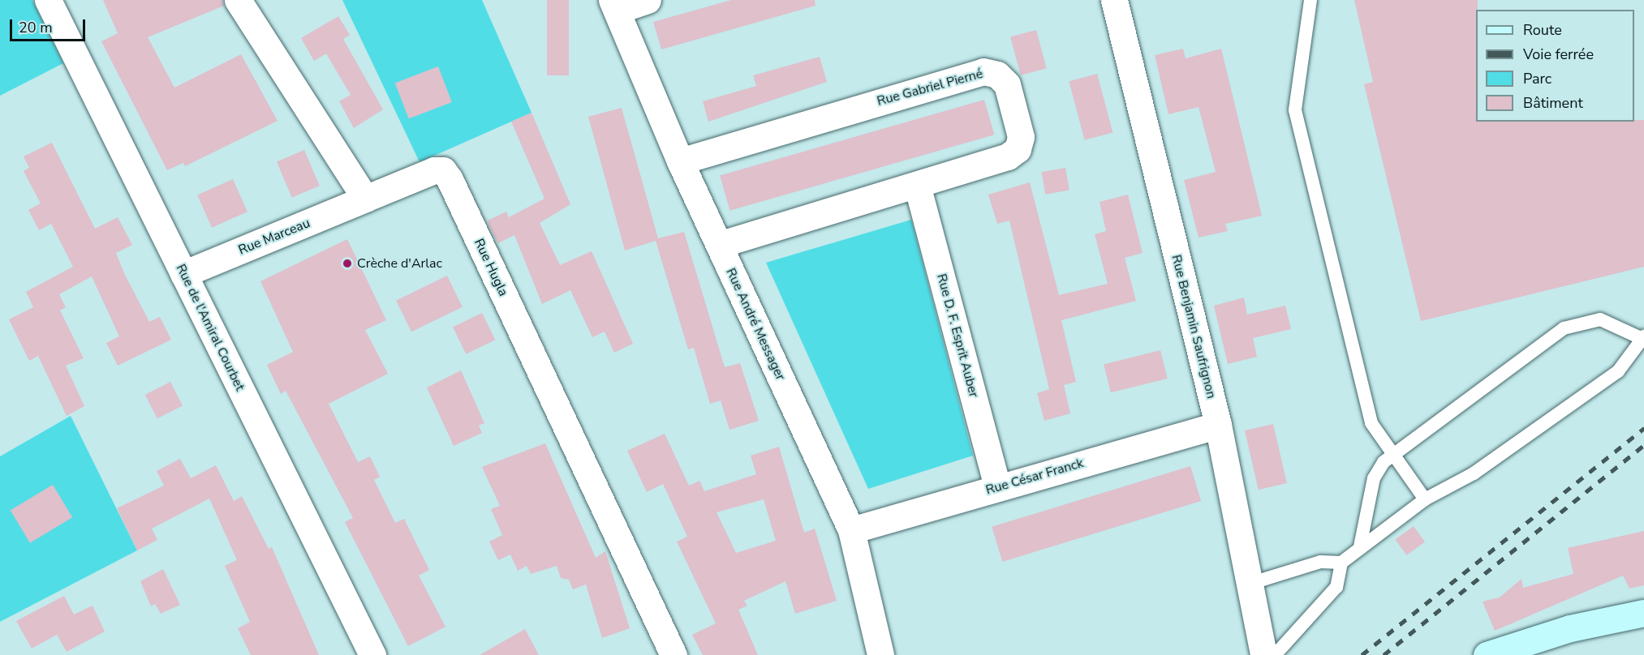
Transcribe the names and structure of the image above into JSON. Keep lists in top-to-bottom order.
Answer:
{
  "streets": {
    "street": [
      "Rue Gabriel Pierné",
      "Rue Marceau",
      "Rue Hugla",
      "Rue André Messager",
      "Rue Benjamin Saufrignon",
      "Rue de l'Amiral Courbet",
      "Rue D. F. Esprit Auber",
      "Rue César Franck"
    ]
  },
  "crossings": [
    ["Rue Gabriel Pierné", "Rue André Messager"],
    ["Rue Gabriel Pierné", "Rue D. F. Esprit Auber"],
    ["Rue Marceau", "Rue Hugla"],
    ["Rue Marceau", "Rue de l'Amiral Courbet"],
    ["Rue André Messager", "Rue César Franck"],
    ["Rue Benjamin Saufrignon", "Rue César Franck"],
    ["Rue D. F. Esprit Auber", "Rue César Franck"]
  ],
  "places": ["Crèche d'Arlac"],
  "legend": [
    "Route",
    "Voie ferrée",
    "Parc",
    "Bâtiment"
  ],
  "scale_bar": "20 m"
}
